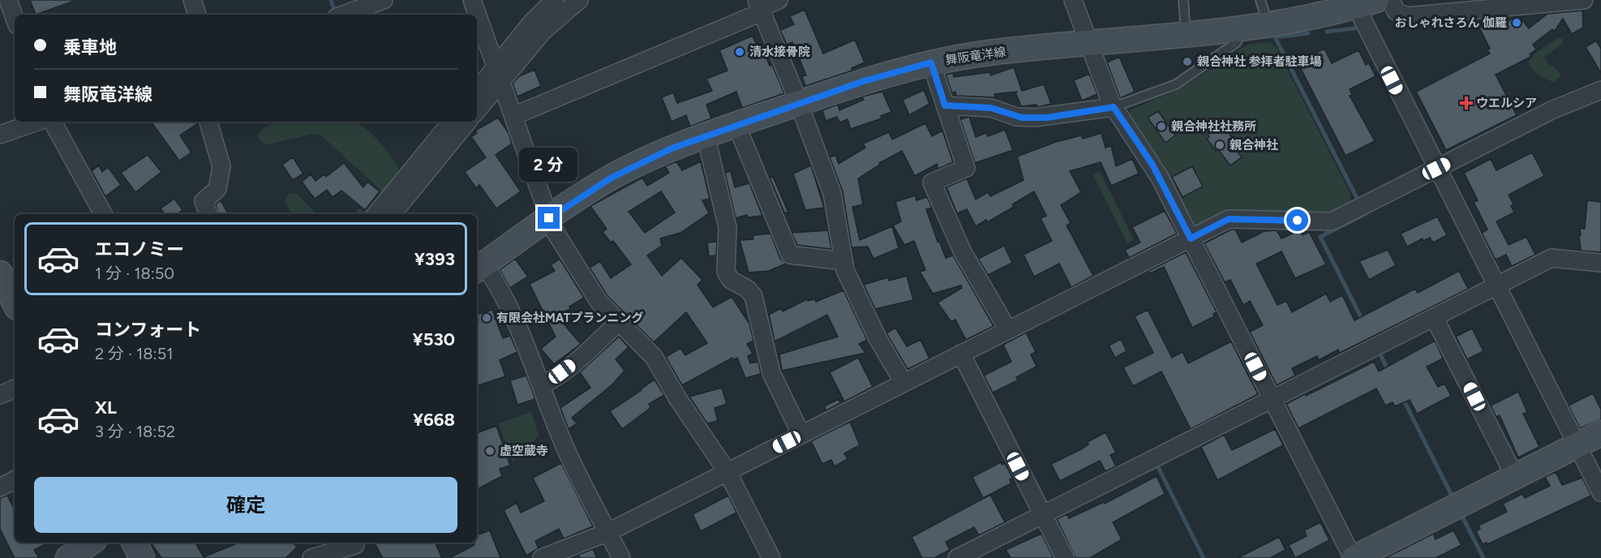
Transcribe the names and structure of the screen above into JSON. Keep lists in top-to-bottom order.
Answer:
{
  "streets": {
    "main road": ["舞阪竜洋線"]
  },
  "places": {
    "other": [
      "おしゃれさろん 伽羅",
      "清水接骨院",
      "親合神社 参拝者駐車場",
      "親合神社社務所",
      "親合神社",
      "有限会社MATプランニング",
      "虚空蔵寺"
    ],
    "health": ["ウエルシア"]
  },
  "page": {
    "banner": ["乗車地", "舞阪竜洋線"],
    "bubble": "2 分",
    "list": [
      {
        "name": "エコノミー",
        "note": "1 分 · 18:50",
        "value": "¥393"
      },
      {
        "name": "コンフォート",
        "note": "2 分 · 18:51",
        "value": "¥530"
      },
      {
        "name": "XL",
        "note": "3 分 · 18:52",
        "value": "¥668"
      }
    ],
    "buttons": "確定"
  }
}
